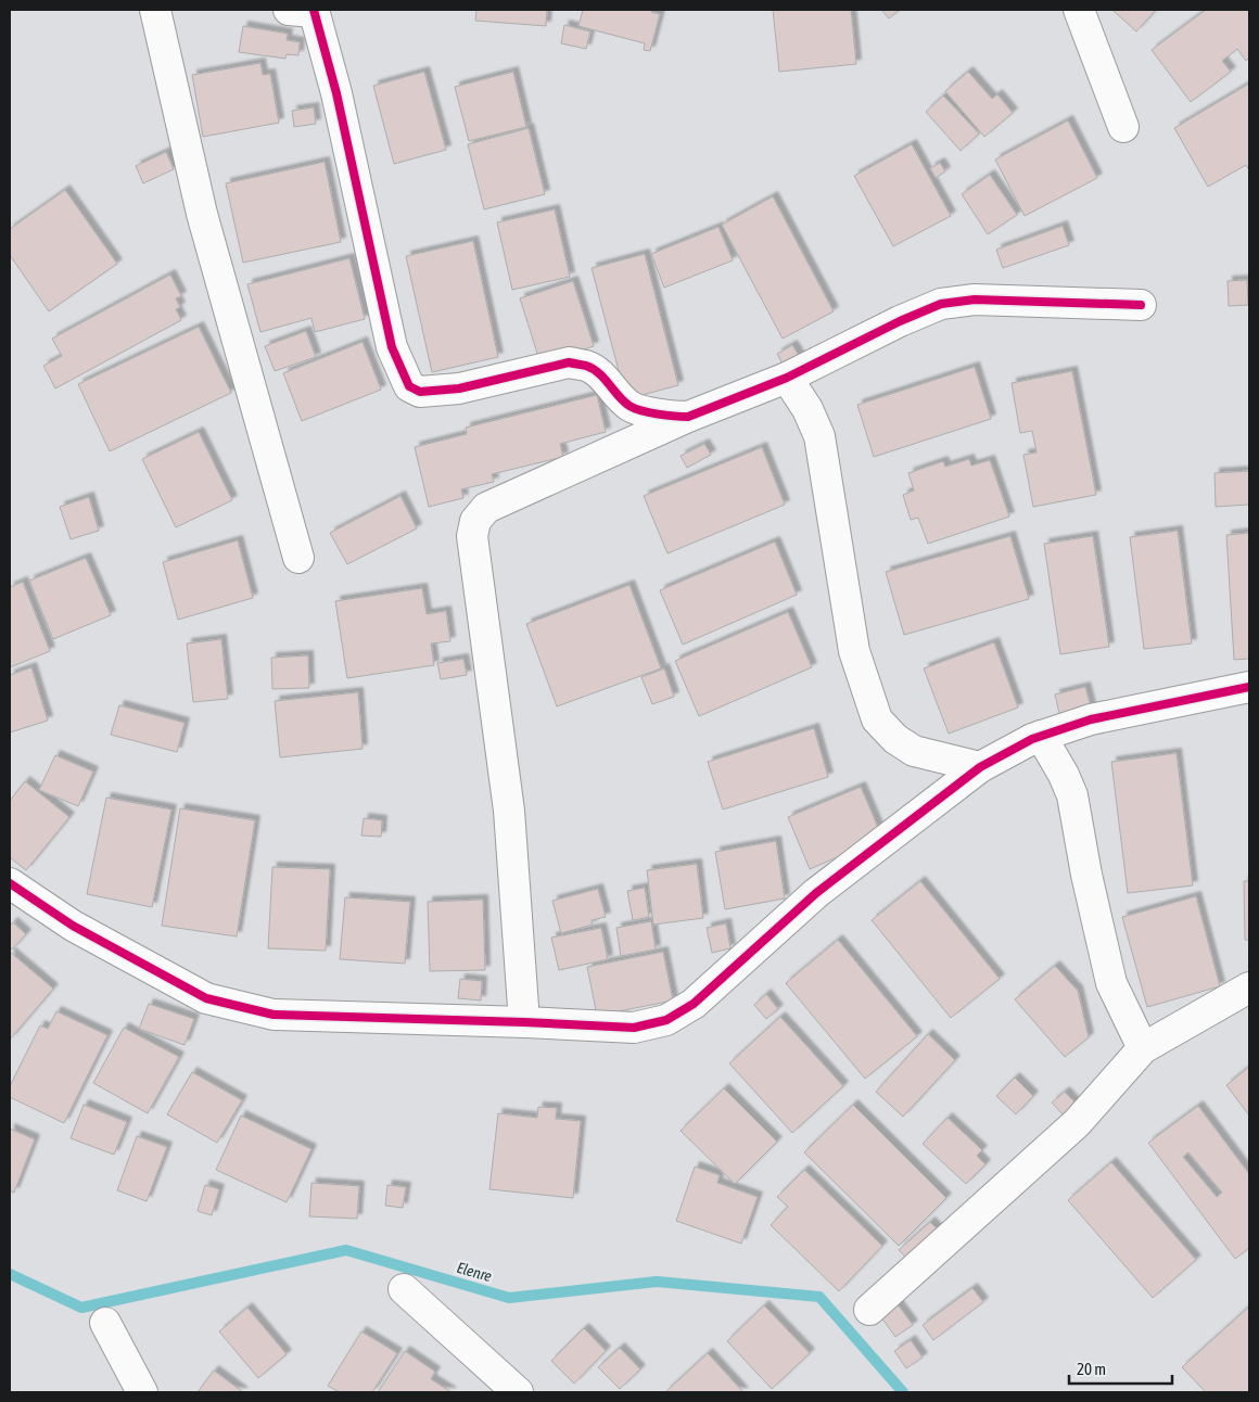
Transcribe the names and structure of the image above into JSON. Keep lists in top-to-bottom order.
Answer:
{
  "water": ["Elenre"],
  "scale_bar": "20 m"
}
